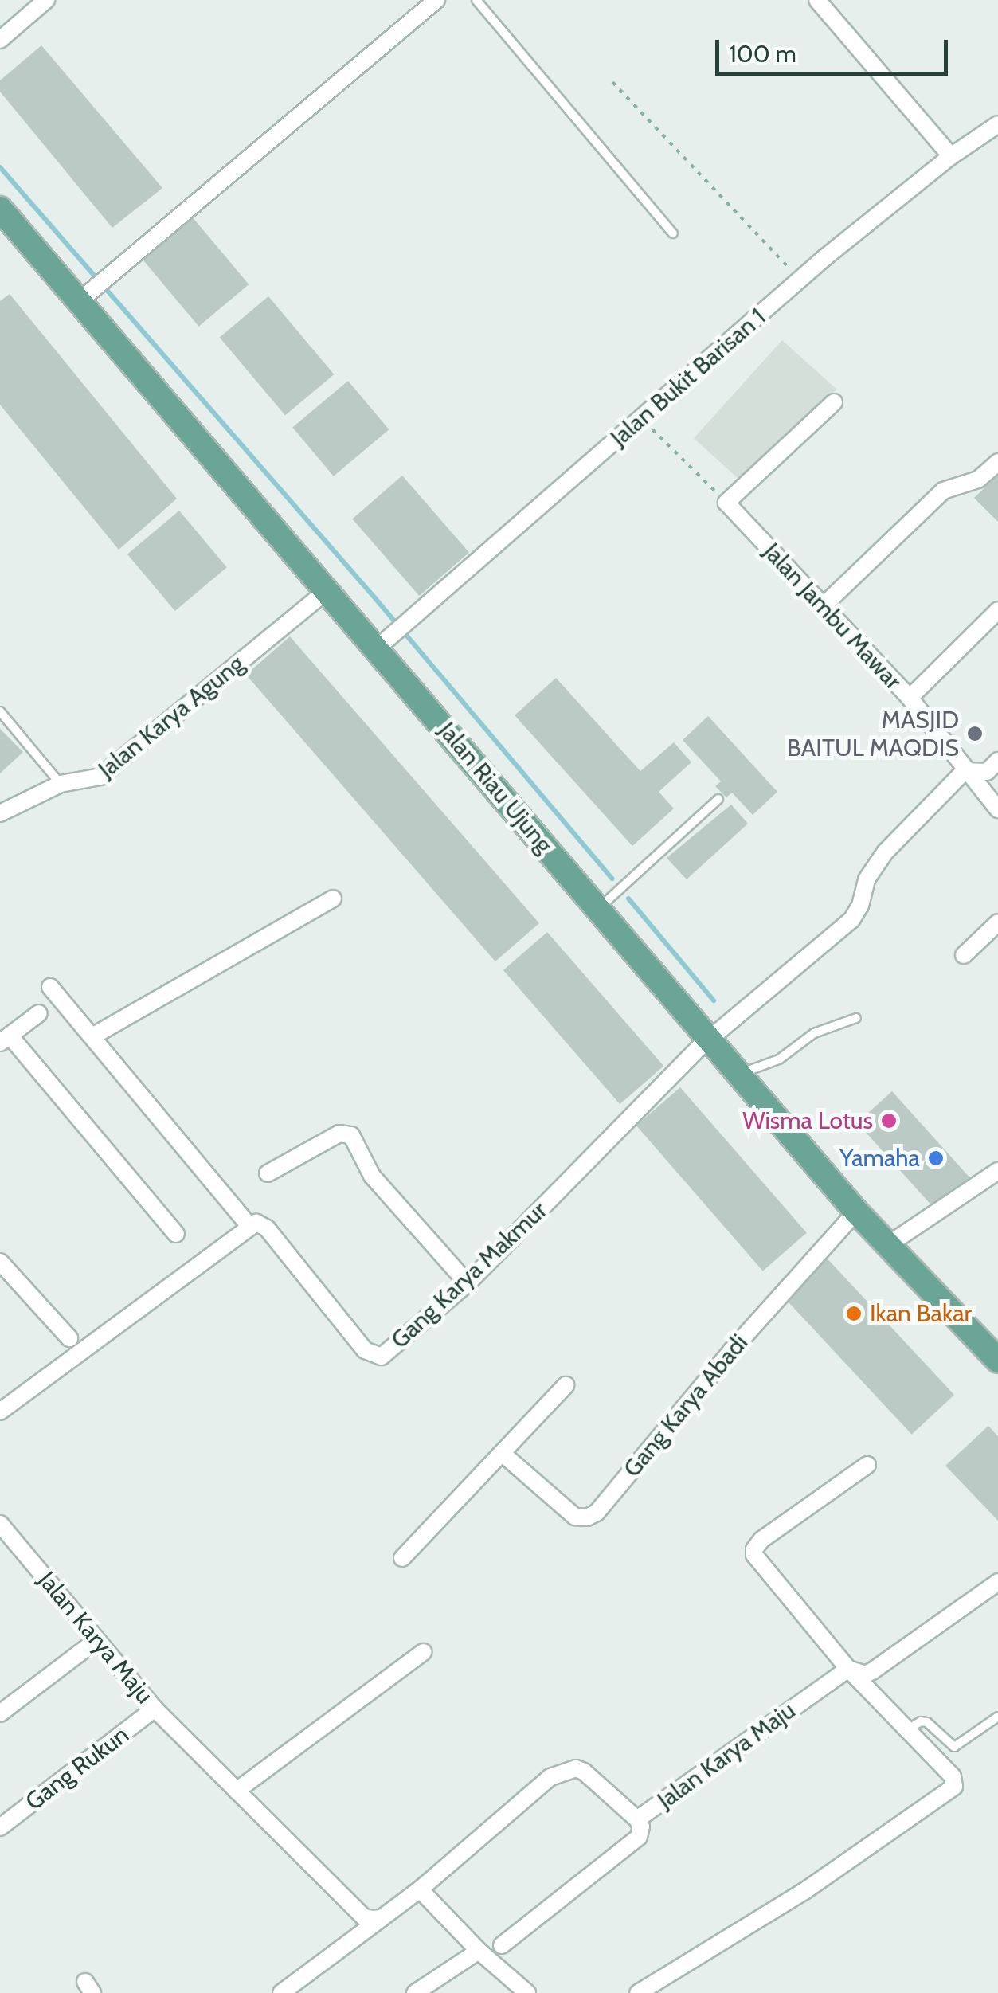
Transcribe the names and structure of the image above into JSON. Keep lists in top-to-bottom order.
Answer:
{
  "streets": {
    "main road": ["Jalan Riau Ujung"],
    "street": [
      "Jalan Bukit Barisan 1",
      "Jalan Jambu Mawar",
      "Jalan Karya Agung",
      "Gang Karya Makmur",
      "Gang Karya Abadi",
      "Jalan Karya Maju",
      "Gang Rukun"
    ]
  },
  "crossings": [
    ["Jalan Bukit Barisan 1", "Jalan Riau Ujung"],
    ["Jalan Karya Agung", "Jalan Riau Ujung"],
    ["Jalan Riau Ujung", "Gang Karya Makmur"],
    ["Jalan Riau Ujung", "Gang Karya Abadi"],
    ["Jalan Karya Maju", "Gang Rukun"]
  ],
  "places": [
    "MASJID BAITUL MAQDIS",
    "Wisma Lotus",
    "Yamaha",
    "Ikan Bakar"
  ],
  "scale_bar": "100 m"
}
